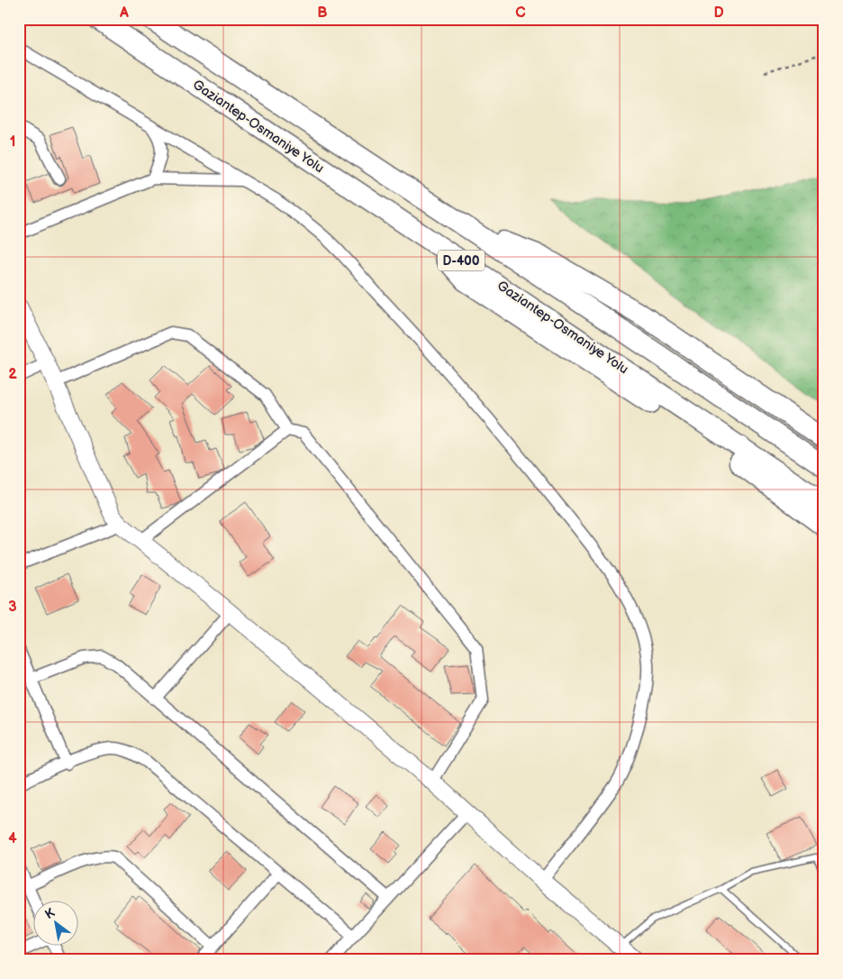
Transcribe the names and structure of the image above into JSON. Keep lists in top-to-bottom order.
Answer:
{
  "streets": {
    "highway": ["Gaziantep-Osmaniye Yolu", "D-400"]
  },
  "north": "top left",
  "grid": {
    "columns": [
      "A",
      "B",
      "C",
      "D"
    ],
    "rows": [
      "1",
      "2",
      "3",
      "4"
    ]
  }
}
